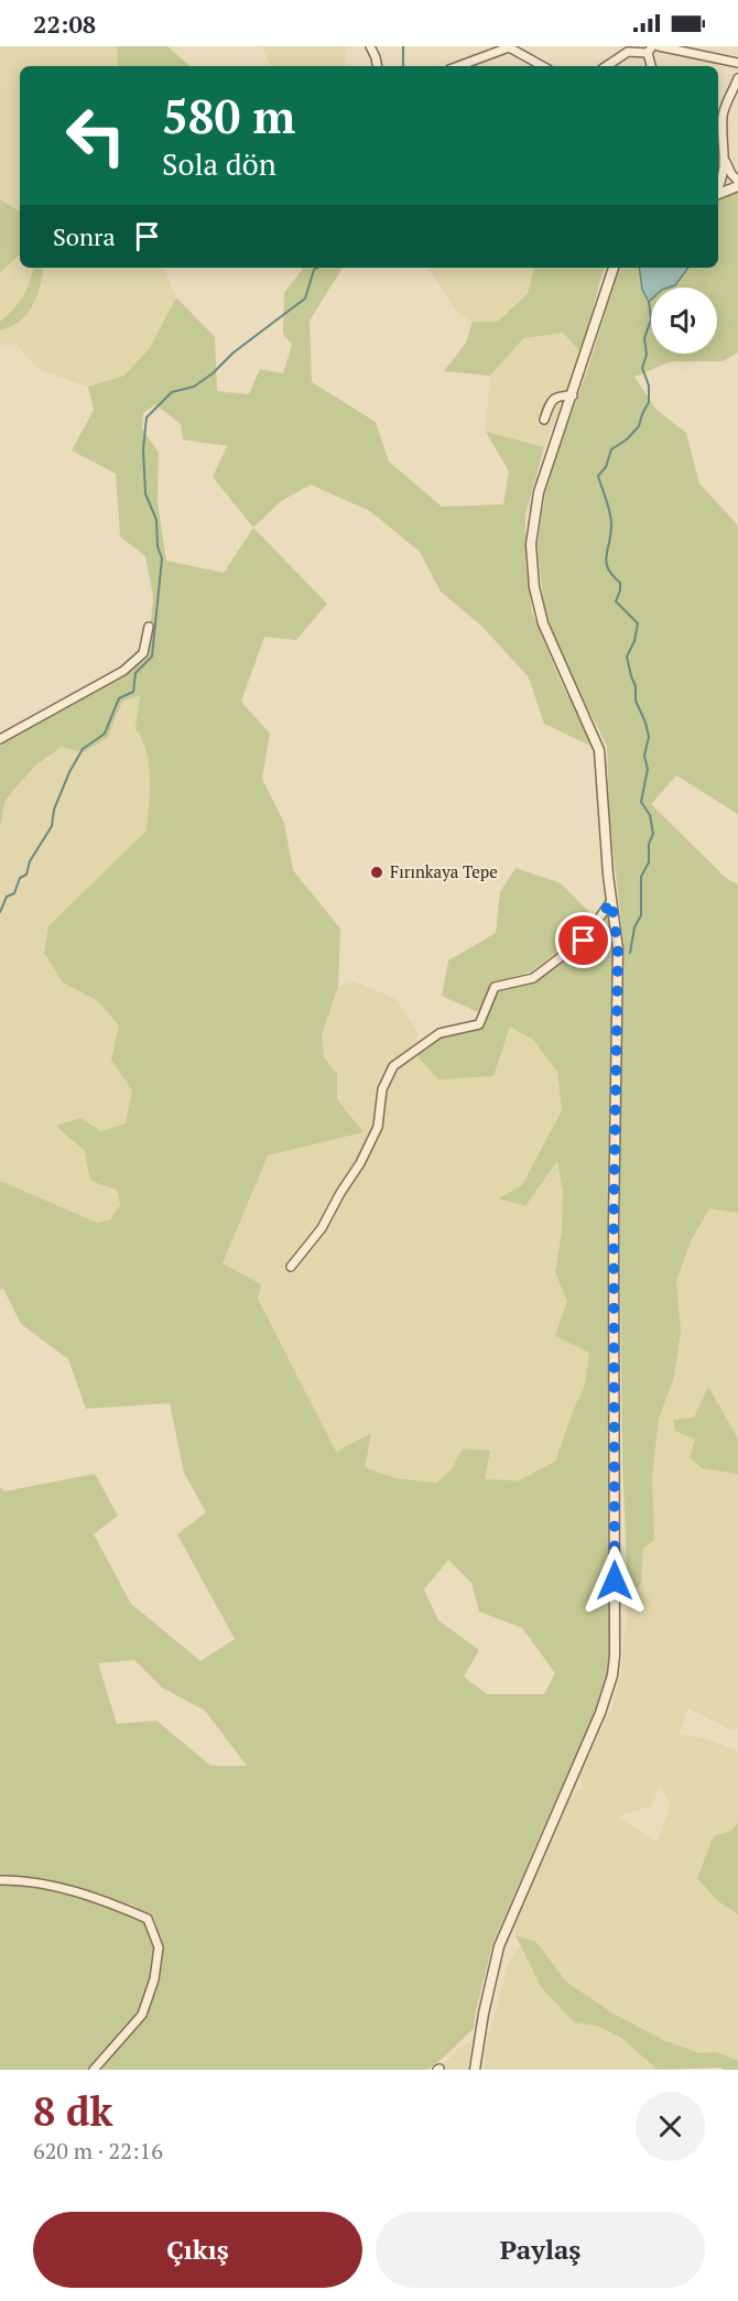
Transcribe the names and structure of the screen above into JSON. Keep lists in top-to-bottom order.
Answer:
{
  "places": ["Fırınkaya Tepe"],
  "page": {
    "status": "22:08",
    "turn": ["580 m", "Sola dön"],
    "then": "Sonra",
    "heading": ["8 dk", "620 m · 22:16"],
    "buttons": ["Çıkış", "Paylaş"]
  }
}
